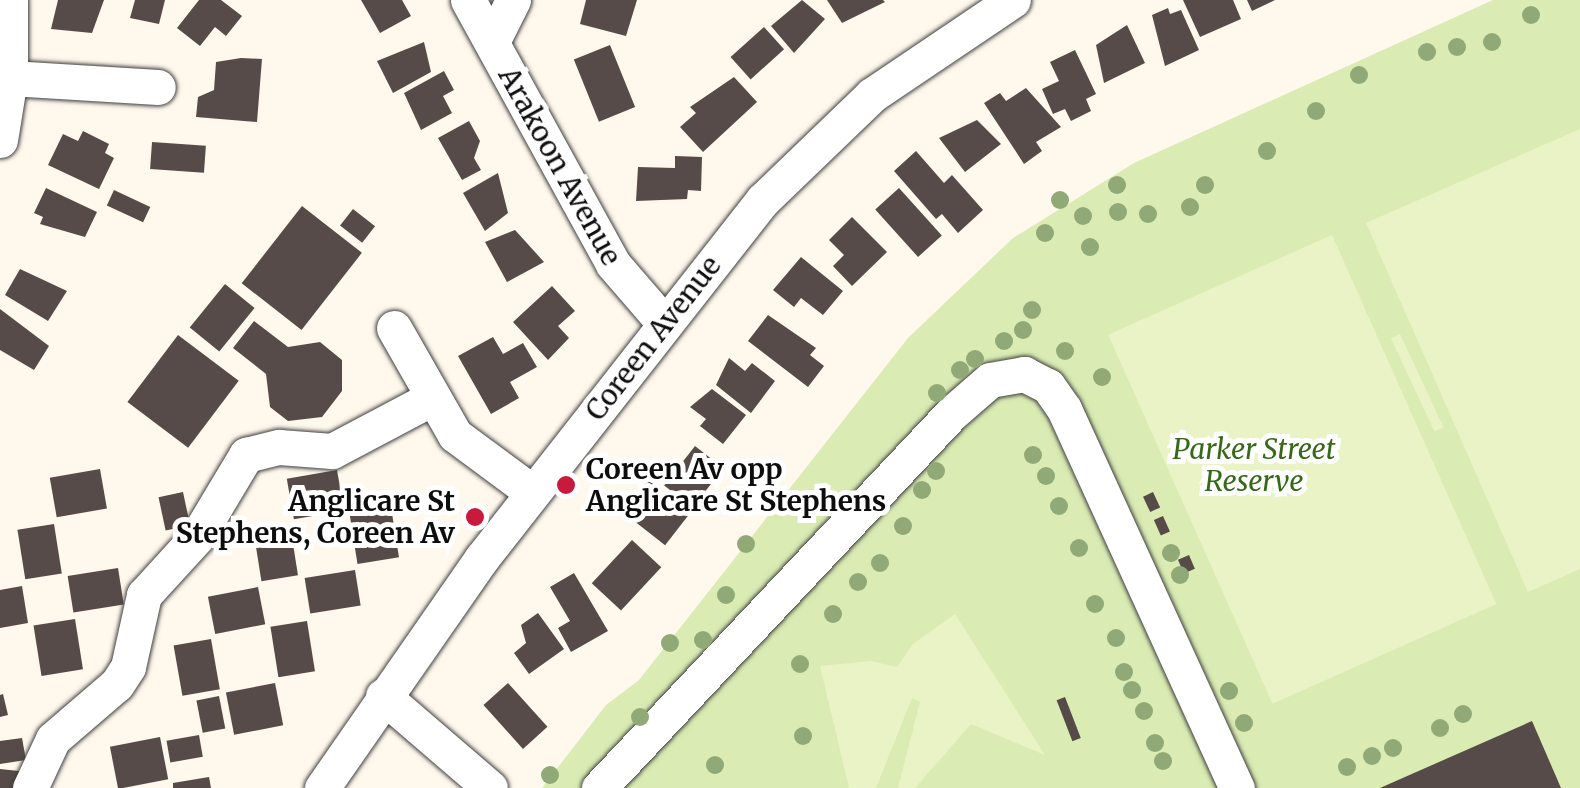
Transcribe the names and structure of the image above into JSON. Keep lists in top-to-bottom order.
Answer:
{
  "streets": {
    "street": ["Arakoon Avenue", "Coreen Avenue"]
  },
  "crossings": [
    ["Arakoon Avenue", "Coreen Avenue"]
  ],
  "parks": ["Parker Street Reserve"],
  "places": ["Coreen Av opp Anglicare St Stephens", "Anglicare St Stephens, Coreen Av"]
}
